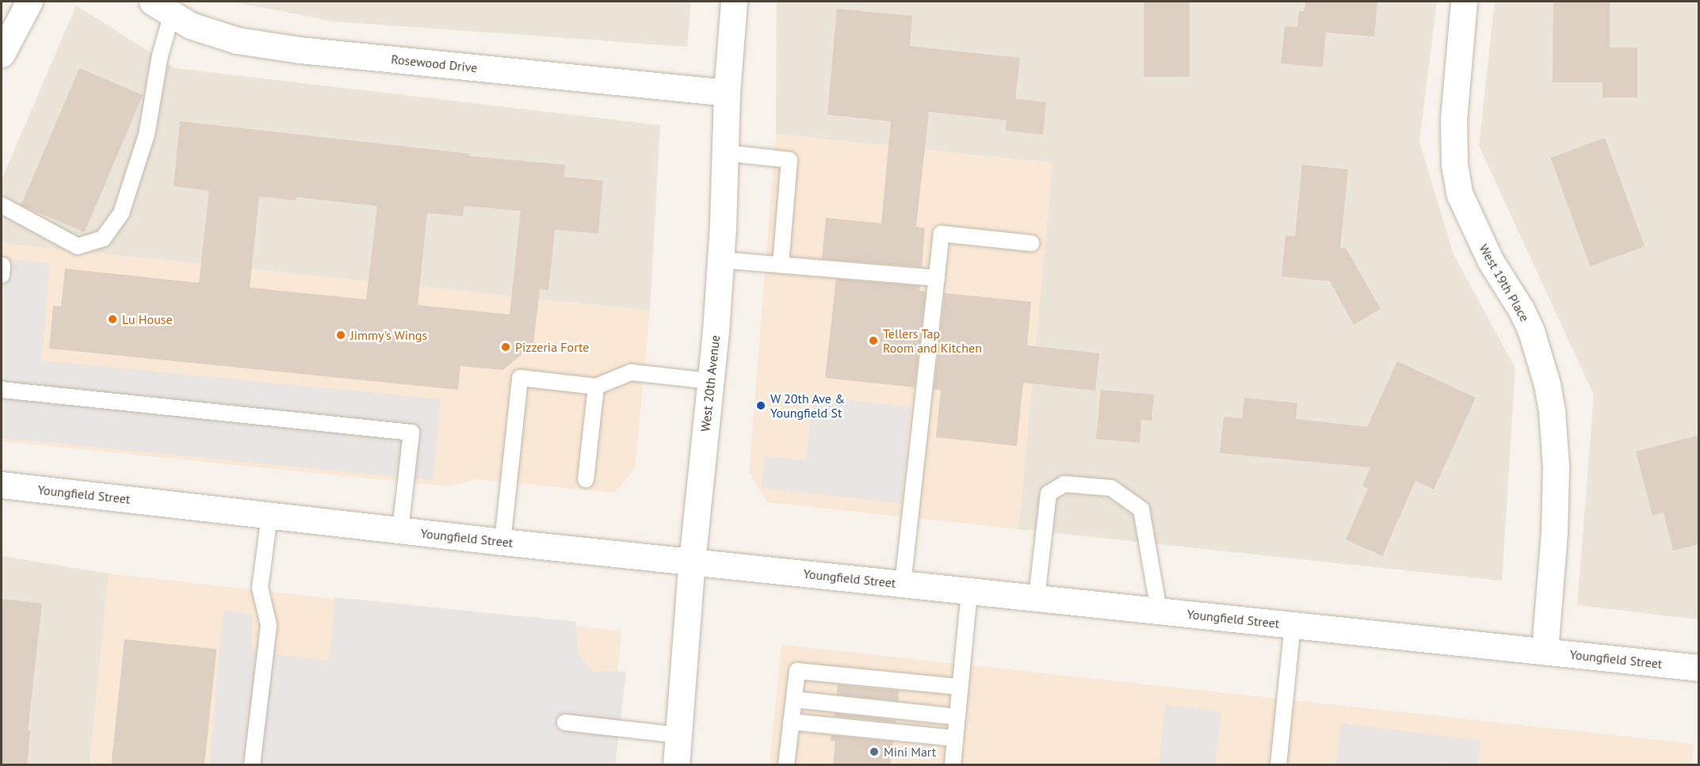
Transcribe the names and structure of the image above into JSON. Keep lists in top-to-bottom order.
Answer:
{
  "streets": {
    "street": [
      "Rosewood Drive",
      "West 19th Place",
      "West 20th Avenue",
      "Youngfield Street"
    ]
  },
  "crossings": [
    ["Rosewood Drive", "West 20th Avenue"],
    ["West 19th Place", "Youngfield Street"],
    ["West 20th Avenue", "Youngfield Street"]
  ],
  "places": [
    "Lu House",
    "Jimmy's Wings",
    "Tellers Tap Room and Kitchen",
    "Pizzeria Forte",
    "W 20th Ave & Youngfield St",
    "Mini Mart"
  ]
}
